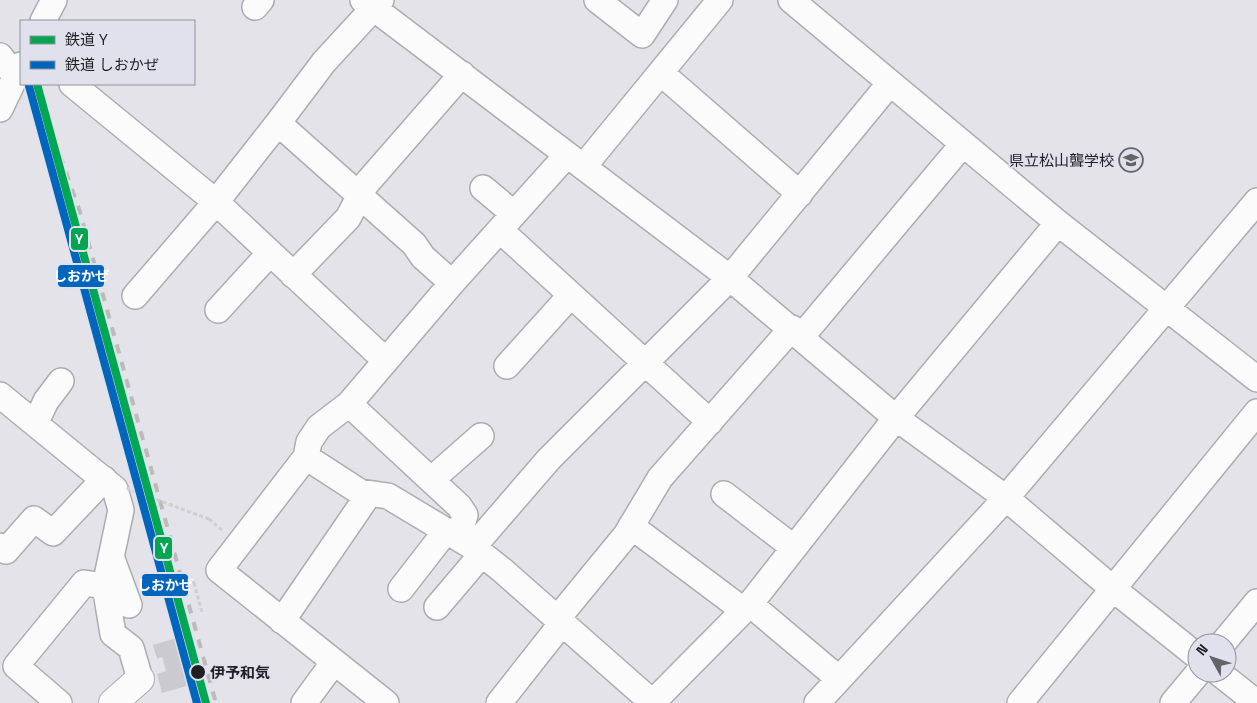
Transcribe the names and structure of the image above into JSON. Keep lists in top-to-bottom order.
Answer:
{
  "places": {
    "school or university": ["県立松山聾学校"],
    "other": ["伊予和気"]
  },
  "lines": ["rail line Y", "rail line しおかぜ"],
  "legend": ["鉄道 Y", "鉄道 しおかぜ"],
  "north": "top left"
}
